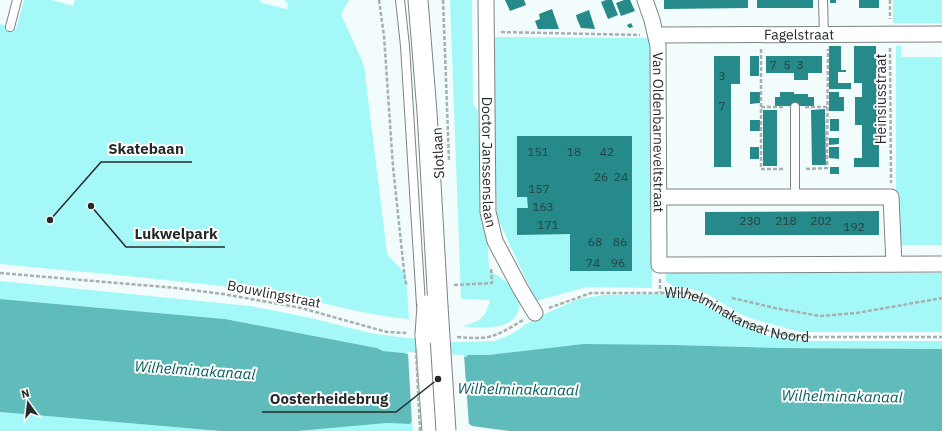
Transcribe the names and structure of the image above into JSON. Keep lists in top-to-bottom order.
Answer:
{
  "streets": {
    "street": [
      "Fagelstraat",
      "Van Oldenbarneveltstraat",
      "Slotlaan",
      "Doctor Janssenslaan",
      "Wilhelminakanaal Noord"
    ],
    "path": ["Heinsiusstraat", "Bouwlingstraat"]
  },
  "crossings": [
    ["Fagelstraat", "Heinsiusstraat"],
    ["Fagelstraat", "Van Oldenbarneveltstraat"],
    ["Van Oldenbarneveltstraat", "Wilhelminakanaal Noord"],
    ["Doctor Janssenslaan", "Wilhelminakanaal Noord"]
  ],
  "water": ["Wilhelminakanaal"],
  "places": ["Lukwelpark", "Skatebaan", "Oosterheidebrug"],
  "house_numbers": [
    "7",
    "5",
    "3",
    "3",
    "7",
    "151",
    "18",
    "42",
    "26",
    "24",
    "157",
    "163",
    "230",
    "218",
    "202",
    "171",
    "192",
    "68",
    "86",
    "74",
    "96"
  ],
  "north": "top"
}
